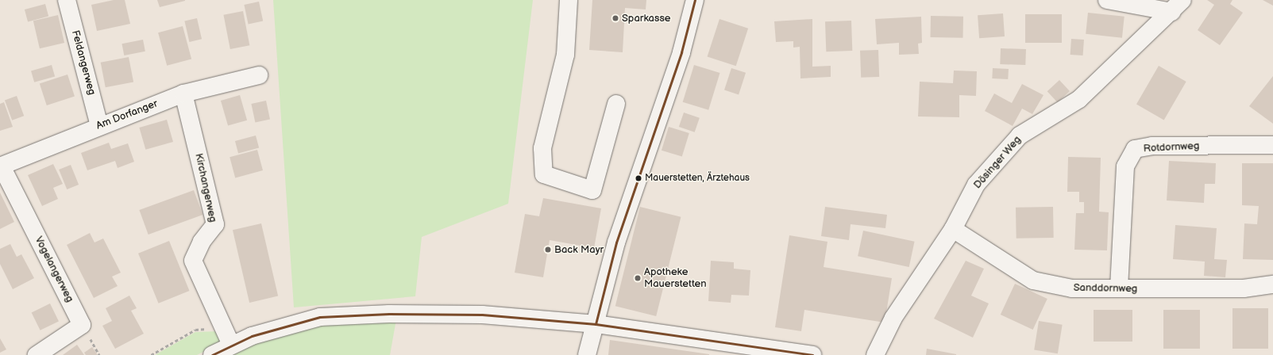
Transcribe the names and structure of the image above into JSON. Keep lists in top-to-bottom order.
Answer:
{
  "streets": {
    "street": [
      "Feldangerweg",
      "Am Dorfanger",
      "Rotdornweg",
      "Dösinger Weg",
      "Kirchangerweg",
      "Vogelangerweg",
      "Sanddornweg"
    ]
  },
  "crossings": [
    ["Feldangerweg", "Am Dorfanger"],
    ["Am Dorfanger", "Kirchangerweg"],
    ["Am Dorfanger", "Vogelangerweg"],
    ["Rotdornweg", "Sanddornweg"],
    ["Dösinger Weg", "Sanddornweg"]
  ],
  "places": [
    "Sparkasse",
    "Mauerstetten, Ärztehaus",
    "Back Mayr",
    "Apotheke Mauerstetten"
  ]
}
